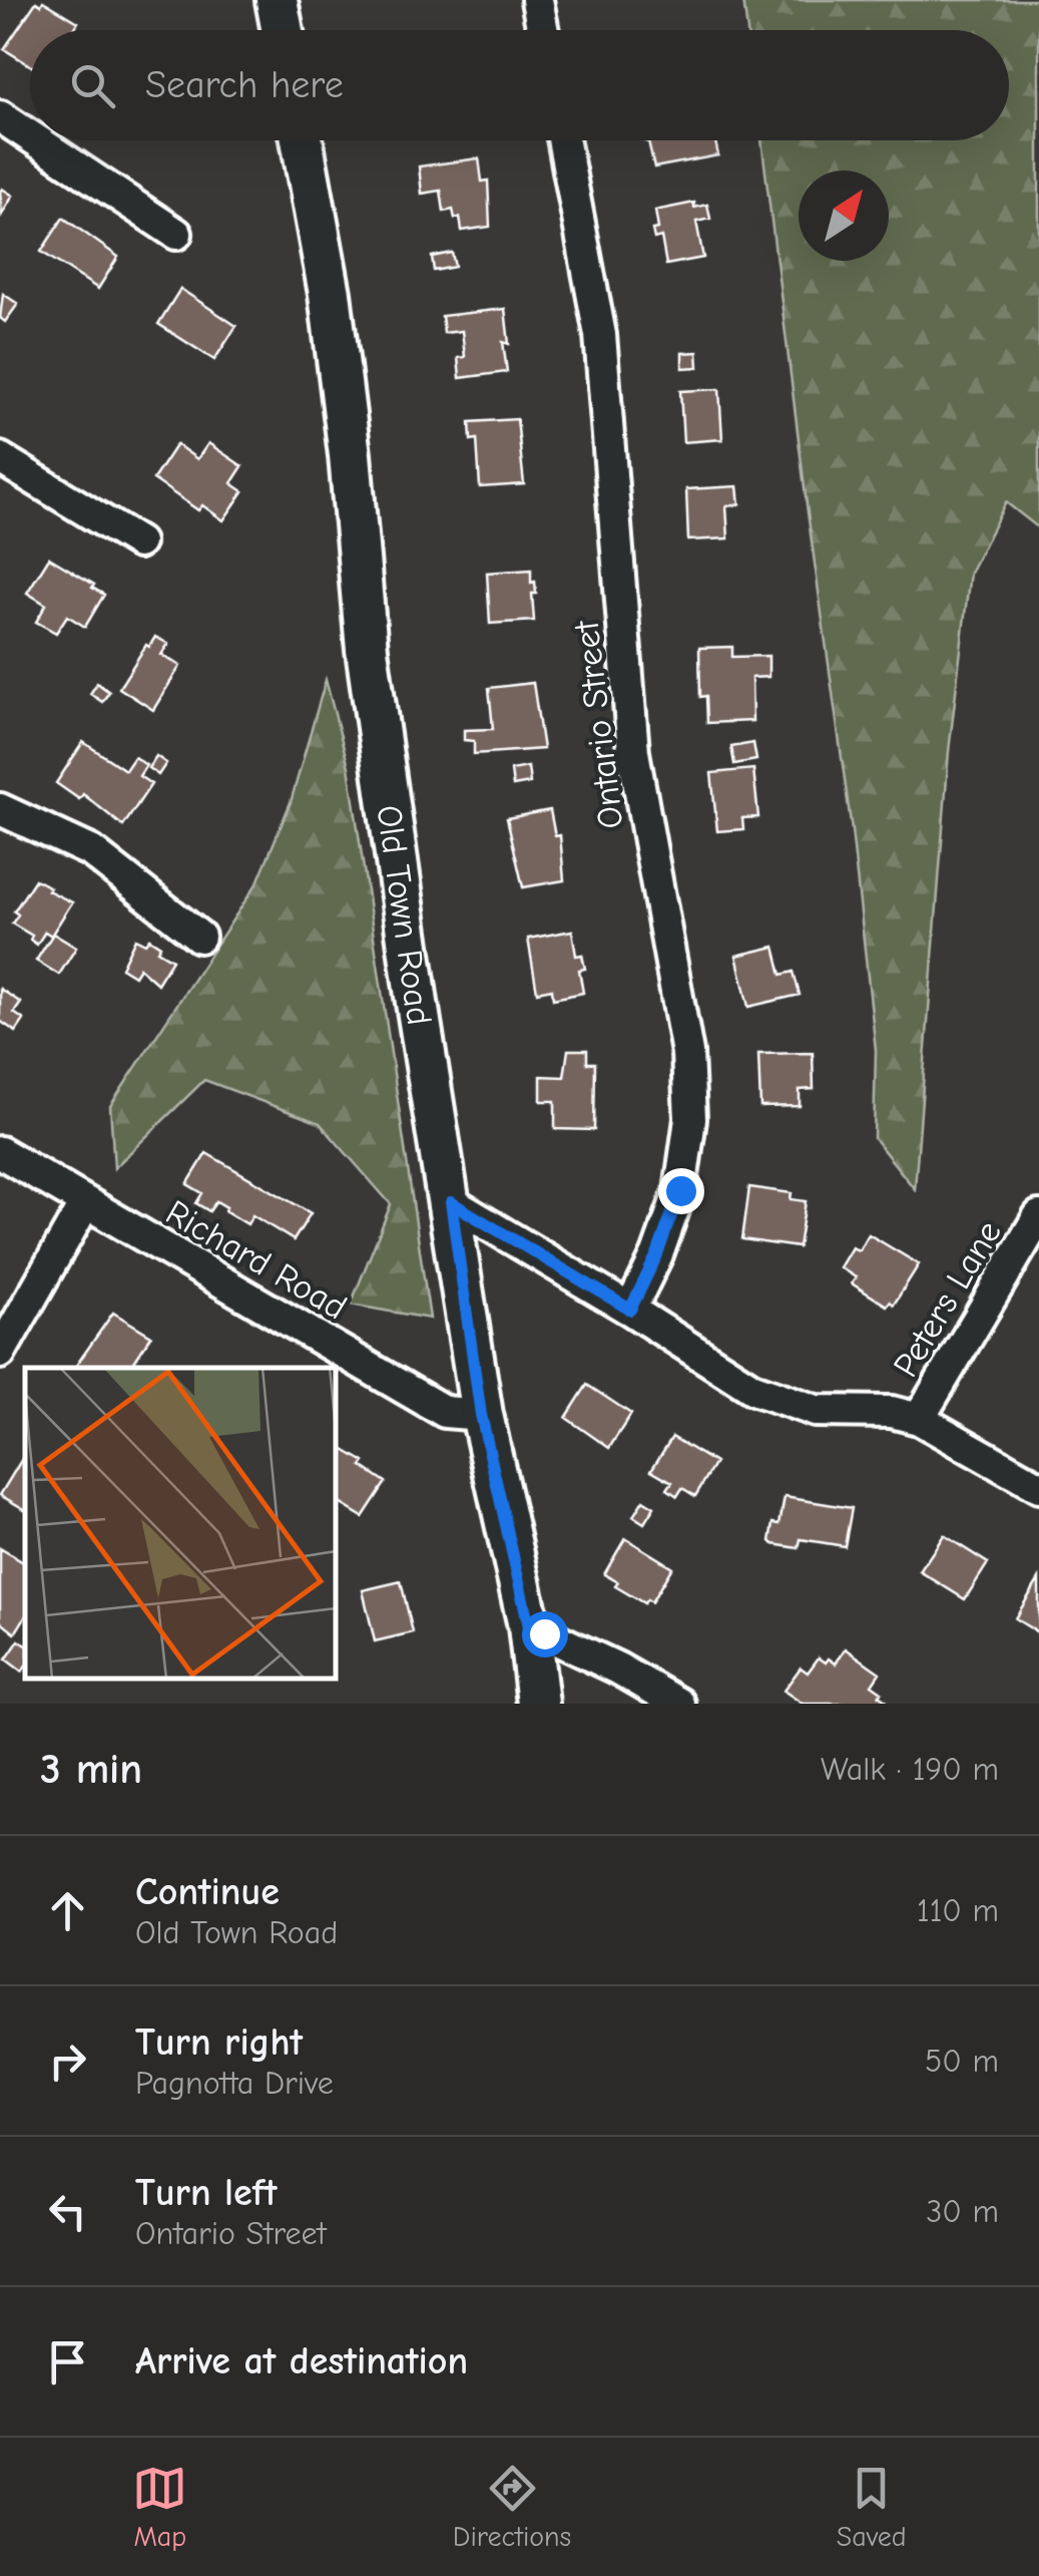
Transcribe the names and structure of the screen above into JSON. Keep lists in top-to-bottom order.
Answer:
{
  "streets": {
    "main road": ["Old Town Road"],
    "street": ["Ontario Street", "Richard Road", "Peters Lane"]
  },
  "crossings": [
    ["Old Town Road", "Richard Road"]
  ],
  "north": "top right",
  "page": {
    "search": "Search here",
    "heading": ["3 min", "Walk · 190 m"],
    "list": [
      ["Continue", "Old Town Road", "110 m"],
      ["Turn right", "Pagnotta Drive", "50 m"],
      ["Turn left", "Ontario Street", "30 m"],
      "Arrive at destination"
    ],
    "nav": ["Map", "Directions", "Saved"]
  }
}
